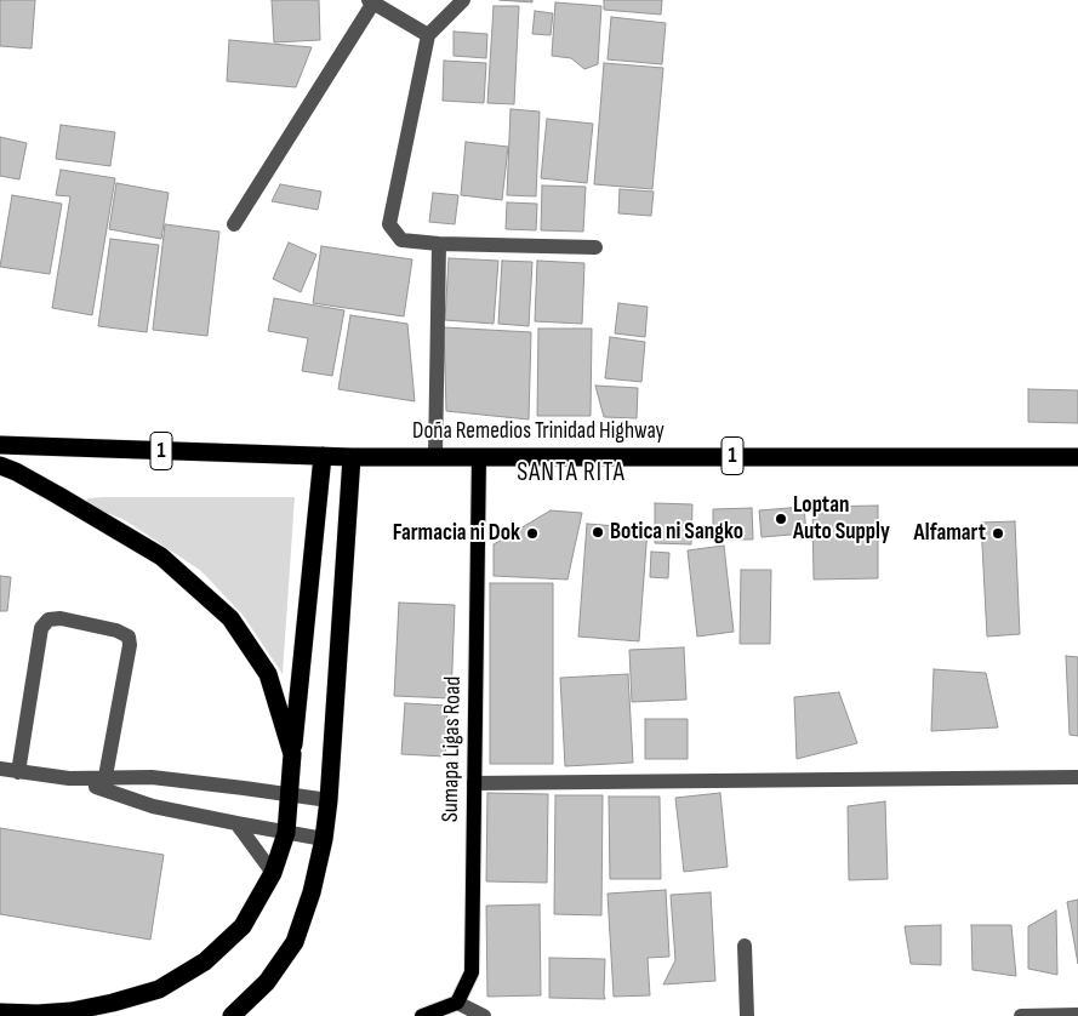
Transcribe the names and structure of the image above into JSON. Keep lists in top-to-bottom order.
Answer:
{
  "streets": {
    "highway": ["Doña Remedios Trinidad Highway", "1"],
    "main road": ["Sumapa Ligas Road"]
  },
  "crossings": [
    ["Doña Remedios Trinidad Highway", "Sumapa Ligas Road"]
  ],
  "districts": ["SANTA RITA"],
  "places": [
    "Loptan Auto Supply",
    "Botica ni Sangko",
    "Farmacia ni Dok",
    "Alfamart"
  ]
}
